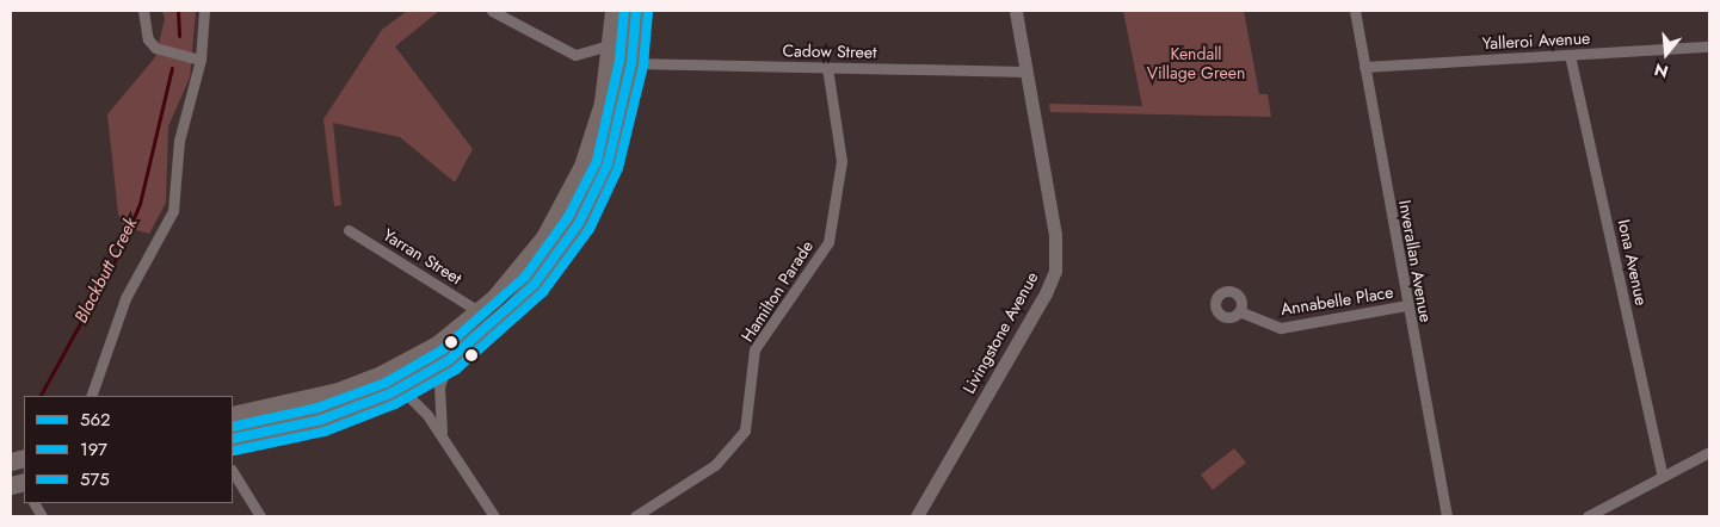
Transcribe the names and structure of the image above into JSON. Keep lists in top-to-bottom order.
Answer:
{
  "streets": {
    "street": [
      "Yalleroi Avenue",
      "Cadow Street",
      "Yarran Street",
      "Inverallan Avenue",
      "Iona Avenue",
      "Hamilton Parade",
      "Annabelle Place",
      "Livingstone Avenue"
    ]
  },
  "crossings": [
    ["Yalleroi Avenue", "Inverallan Avenue"],
    ["Yalleroi Avenue", "Iona Avenue"],
    ["Cadow Street", "Hamilton Parade"],
    ["Cadow Street", "Livingstone Avenue"],
    ["Inverallan Avenue", "Annabelle Place"]
  ],
  "water": ["Blackbutt Creek"],
  "parks": ["Kendall Village Green"],
  "lines": ["transit line 562", "transit line 575", "transit line 197"],
  "legend": ["562", "197", "575"],
  "north": "bottom"
}
